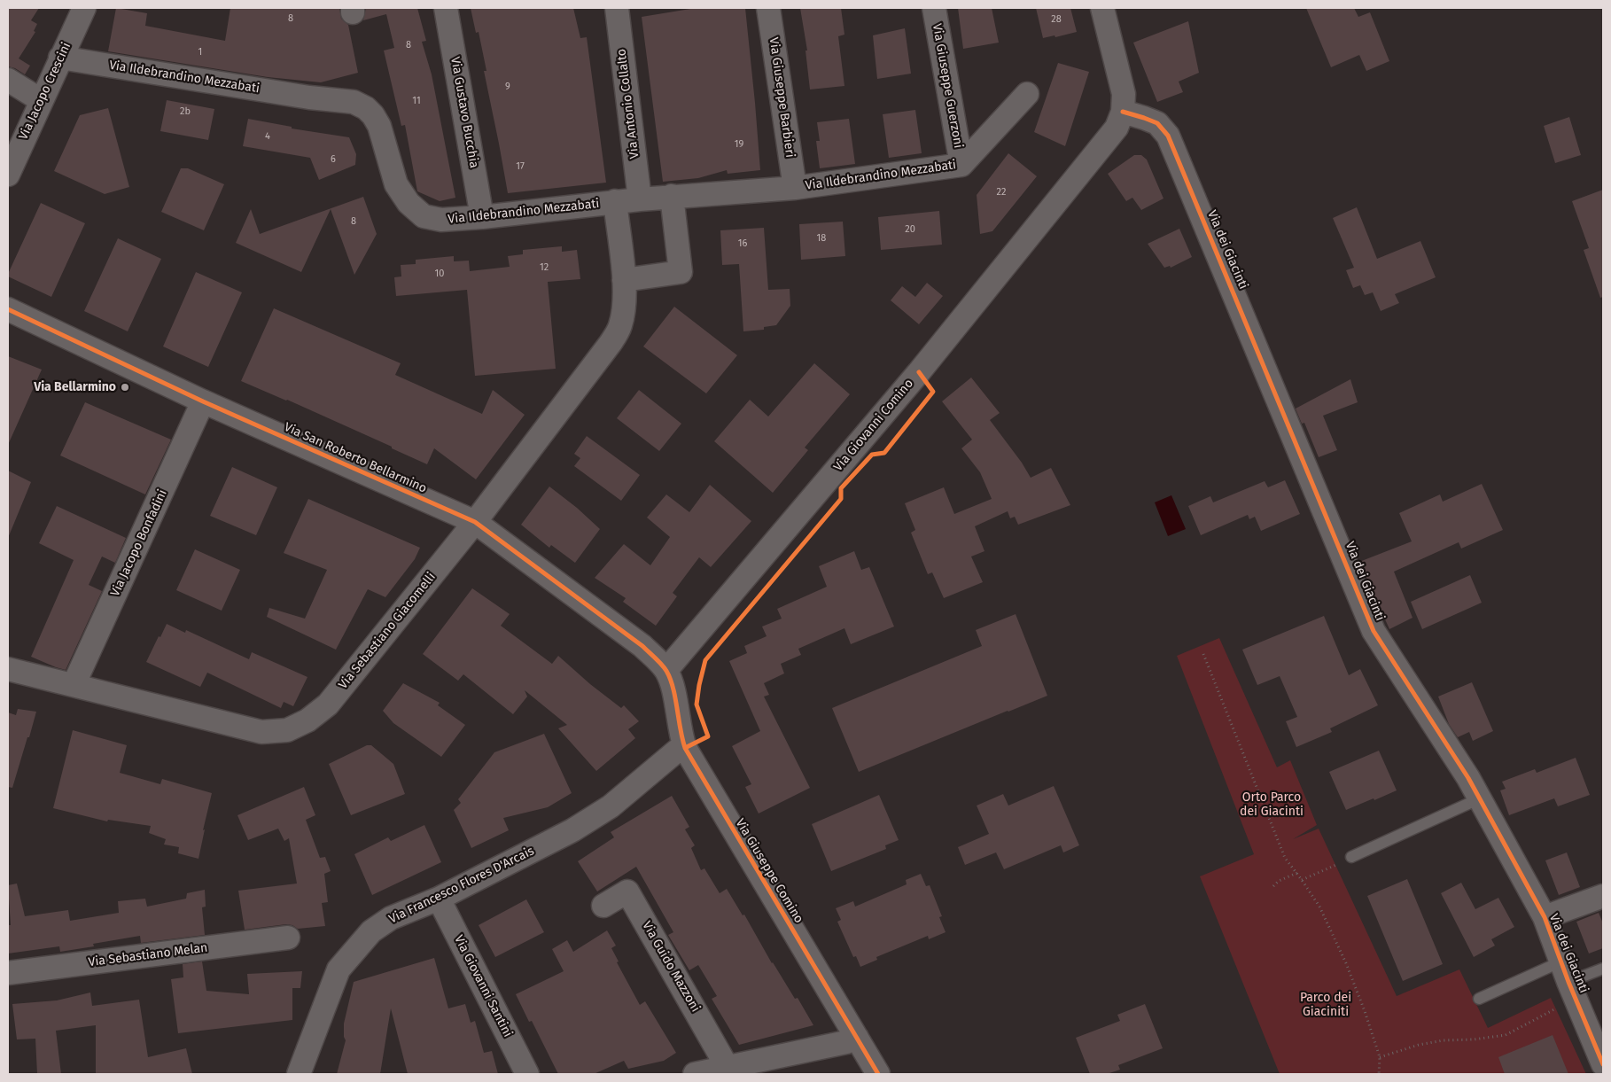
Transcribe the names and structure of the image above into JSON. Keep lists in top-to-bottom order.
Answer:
{
  "streets": {
    "street": [
      "Via Ildebrandino Mezzabati",
      "Via Giuseppe Guerzoni",
      "Via Jacopo Crescini",
      "Via Giuseppe Barbieri",
      "Via Antonio Collalto",
      "Via Gustavo Bucchia",
      "Via dei Giacinti",
      "Via Giovanni Comino",
      "Via San Roberto Bellarmino",
      "Via Jacopo Bonfadini",
      "Via Sebastiano Giacomelli",
      "Via Giuseppe Comino",
      "Via Francesco Flores D'Arcais",
      "Via Sebastiano Melan",
      "Via Guido Mazzoni",
      "Via Giovanni Santini"
    ]
  },
  "crossings": [
    ["Via Ildebrandino Mezzabati", "Via Giuseppe Guerzoni"],
    ["Via Ildebrandino Mezzabati", "Via Jacopo Crescini"],
    ["Via Ildebrandino Mezzabati", "Via Giuseppe Barbieri"],
    ["Via Ildebrandino Mezzabati", "Via Antonio Collalto"],
    ["Via Ildebrandino Mezzabati", "Via Gustavo Bucchia"],
    ["Via Ildebrandino Mezzabati", "Via Sebastiano Giacomelli"],
    ["Via dei Giacinti", "Via Giovanni Comino"],
    ["Via Giovanni Comino", "Via San Roberto Bellarmino"],
    ["Via Giovanni Comino", "Via Giuseppe Comino"],
    ["Via San Roberto Bellarmino", "Via Jacopo Bonfadini"],
    ["Via San Roberto Bellarmino", "Via Sebastiano Giacomelli"],
    ["Via San Roberto Bellarmino", "Via Giuseppe Comino"],
    ["Via Jacopo Bonfadini", "Via Sebastiano Giacomelli"],
    ["Via Giuseppe Comino", "Via Francesco Flores D'Arcais"],
    ["Via Francesco Flores D'Arcais", "Via Giovanni Santini"]
  ],
  "parks": ["Orto Parco dei Giacinti", "Parco dei Giaciniti"],
  "places": ["Via Bellarmino"],
  "house_numbers": [
    "8",
    "28",
    "8",
    "1",
    "9",
    "11",
    "2b",
    "4",
    "19",
    "6",
    "17",
    "22",
    "8",
    "20",
    "18",
    "16",
    "12",
    "10"
  ]
}
